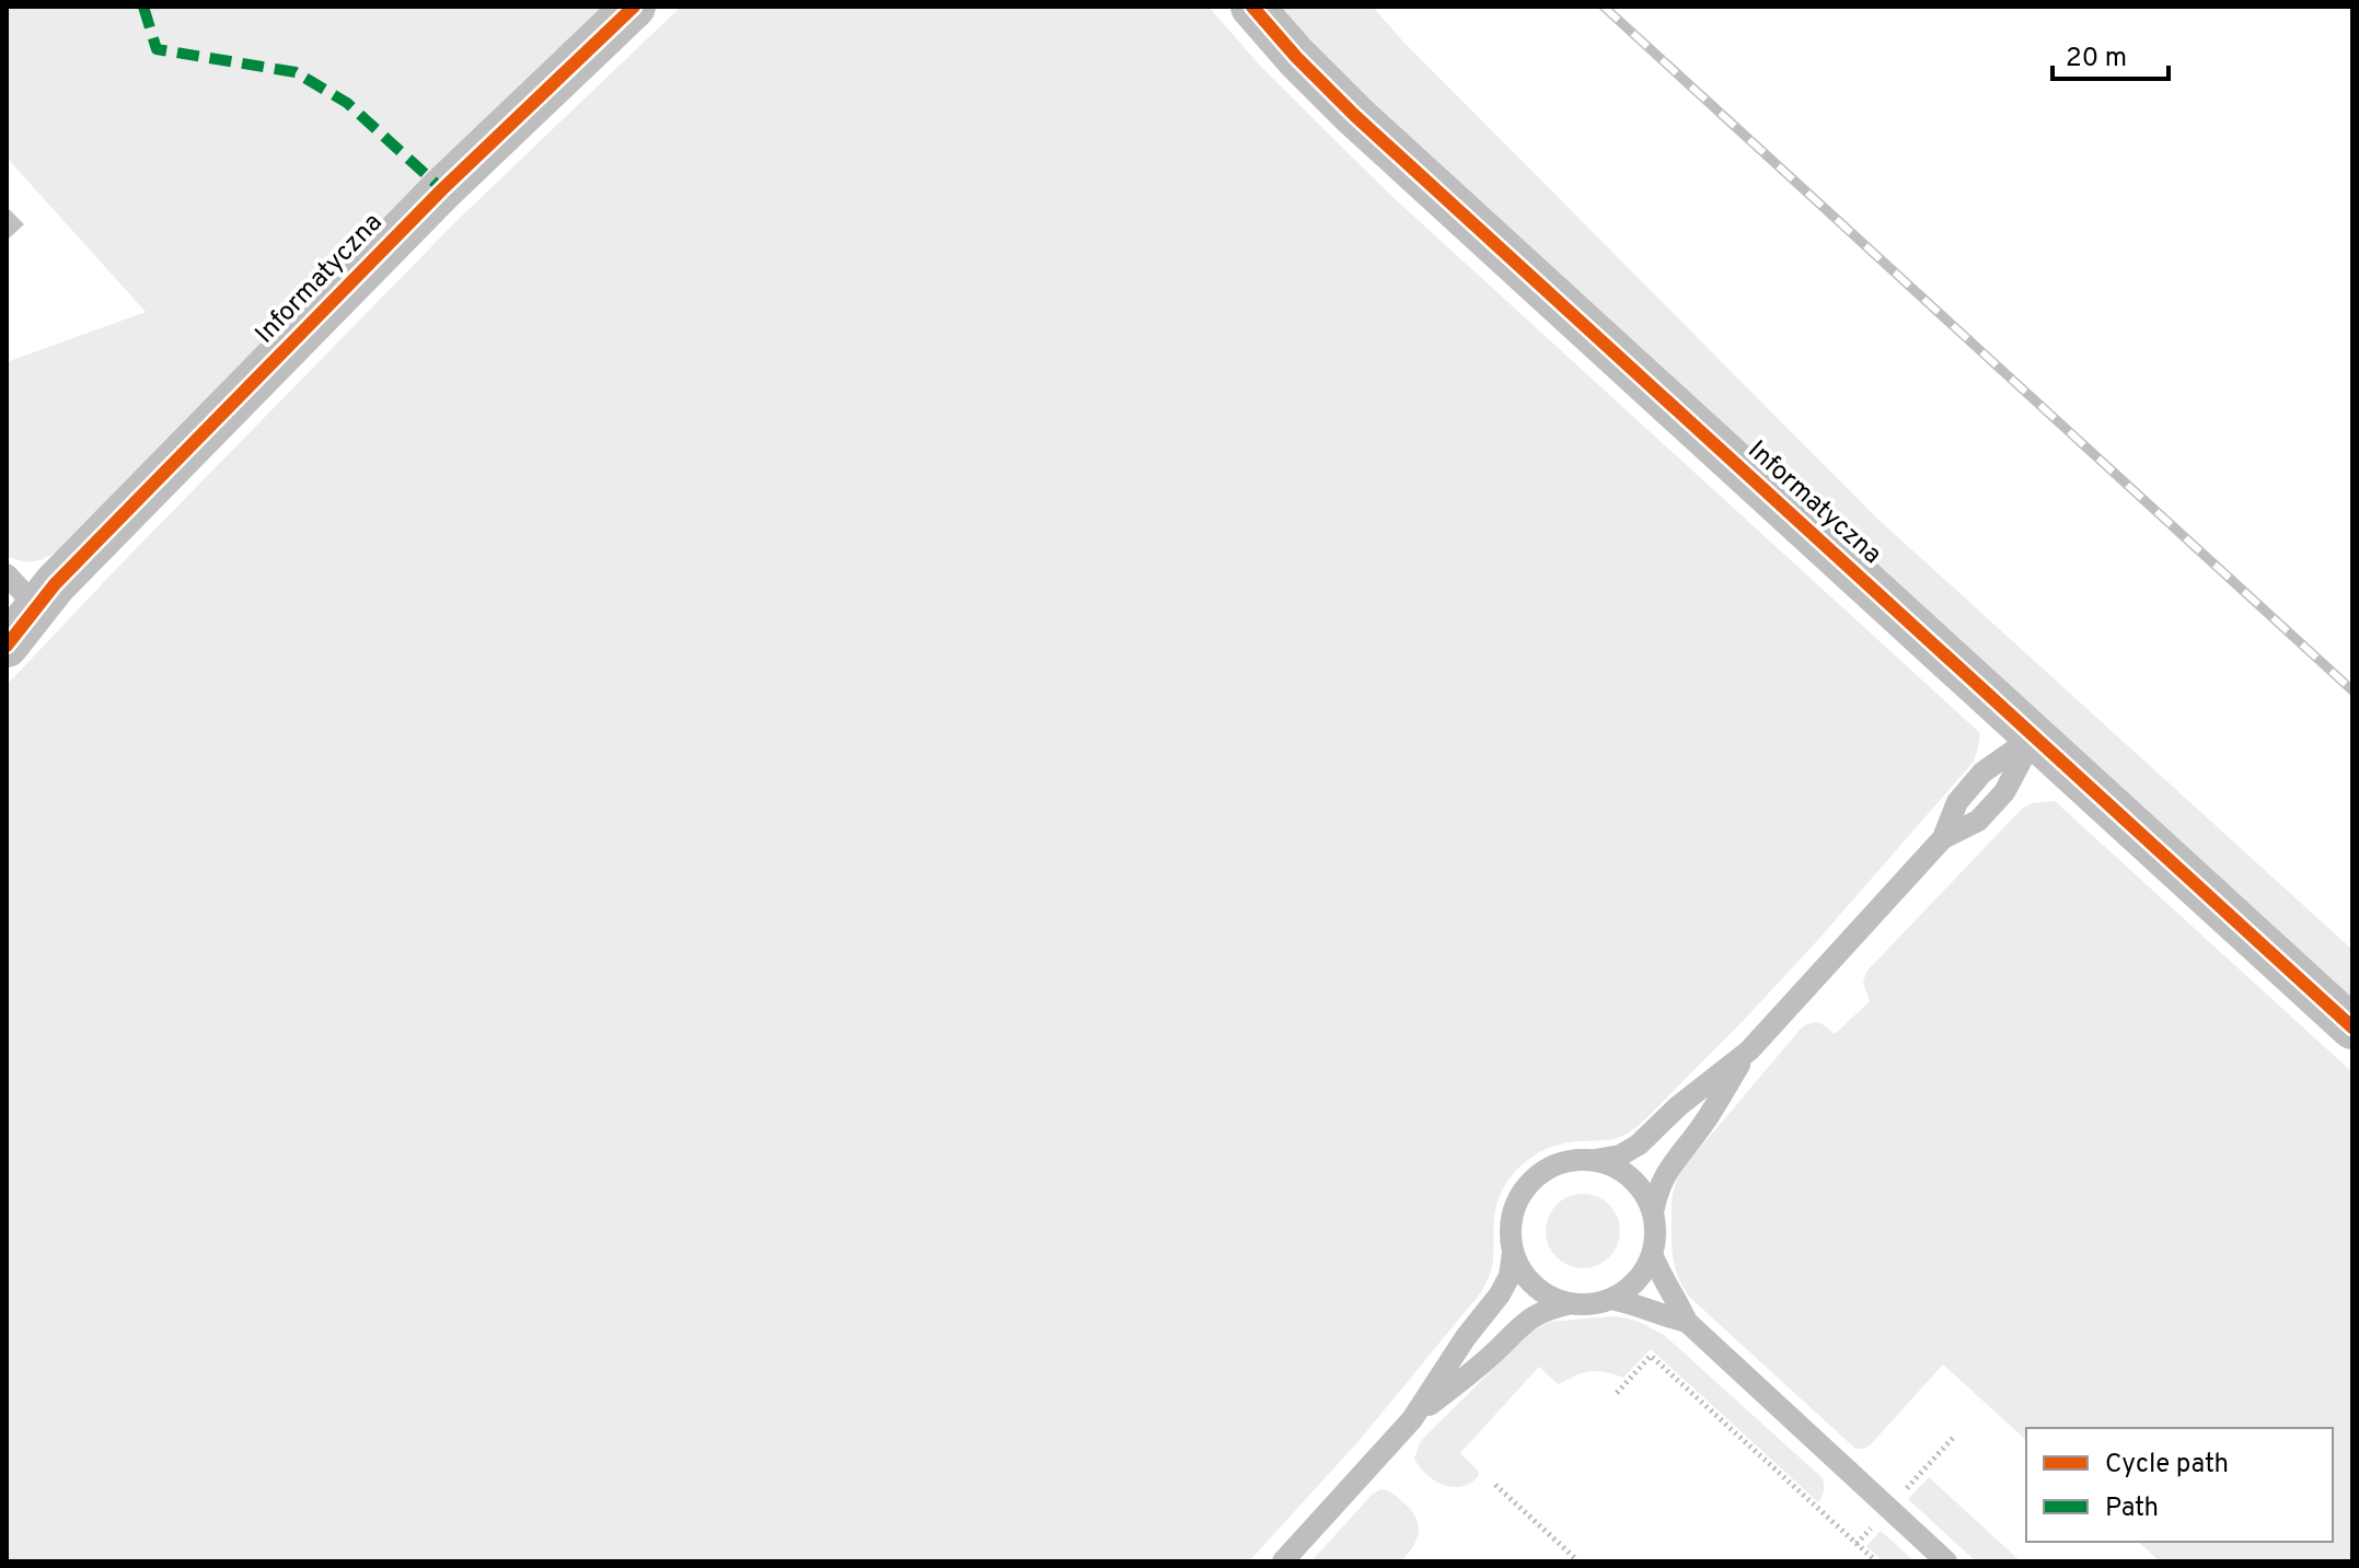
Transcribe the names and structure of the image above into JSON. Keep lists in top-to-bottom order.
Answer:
{
  "streets": {
    "street": ["Informatyczna"]
  },
  "legend": ["Cycle path", "Path"],
  "scale_bar": "20 m"
}
